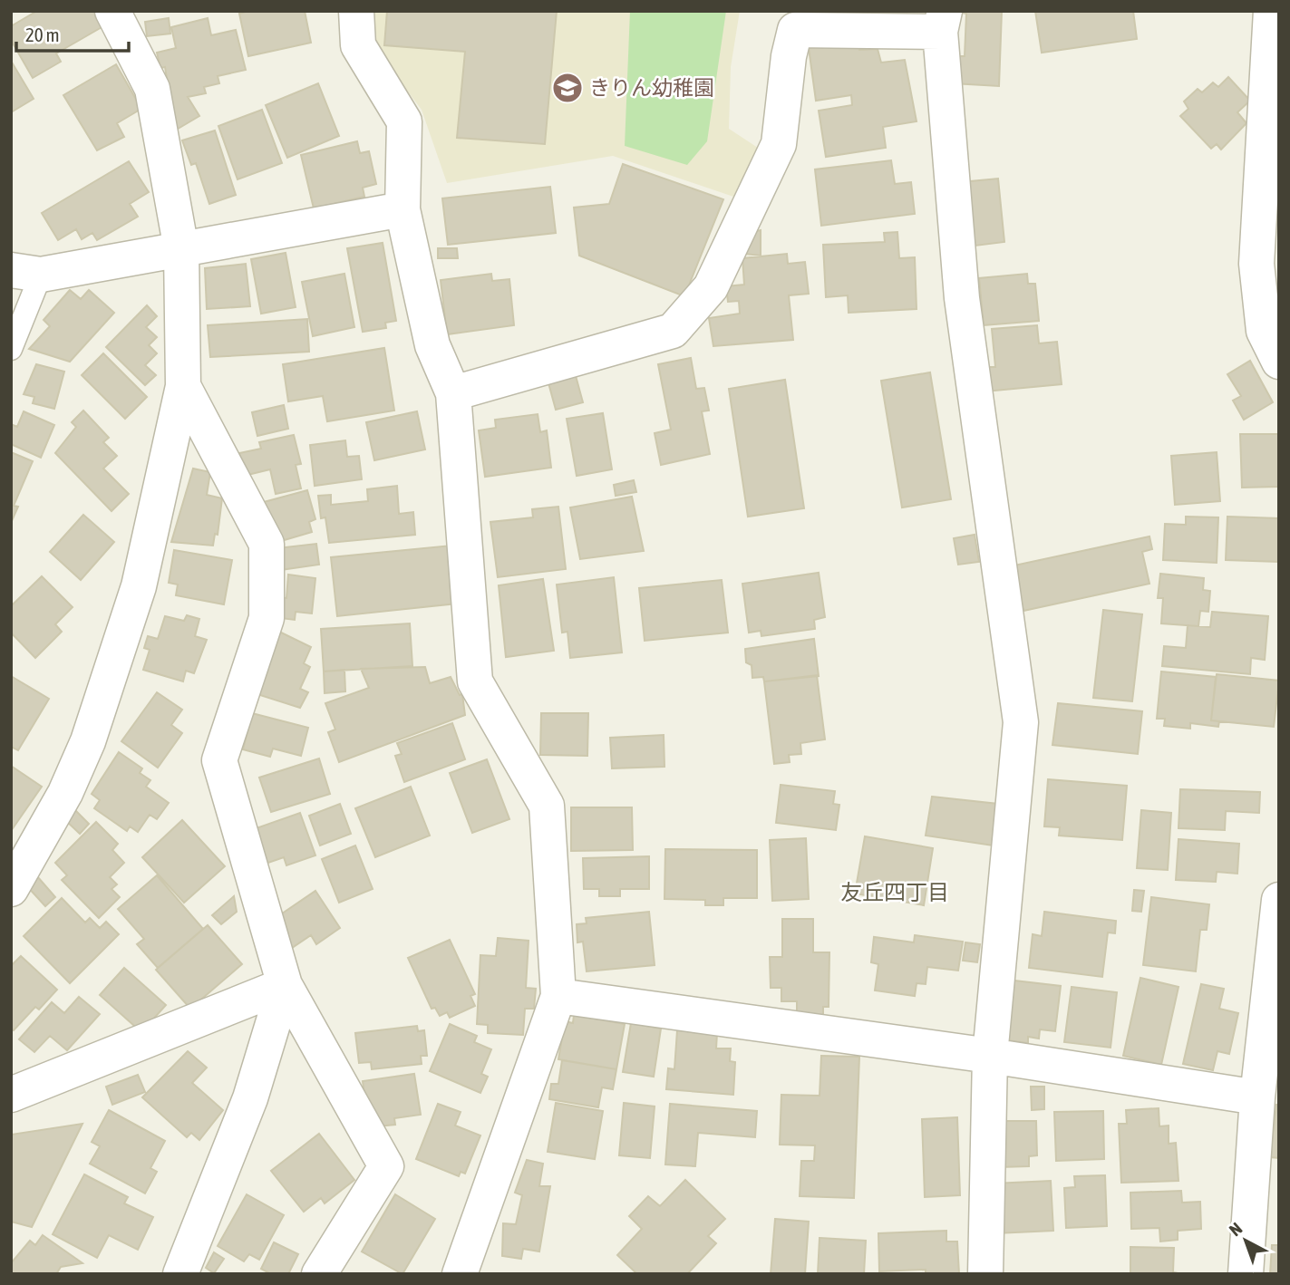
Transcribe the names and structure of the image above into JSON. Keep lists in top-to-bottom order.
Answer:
{
  "districts": ["友丘四丁目"],
  "places": {
    "school or university": ["きりん幼稚園"]
  },
  "scale_bar": "20 m",
  "north": "top left"
}
